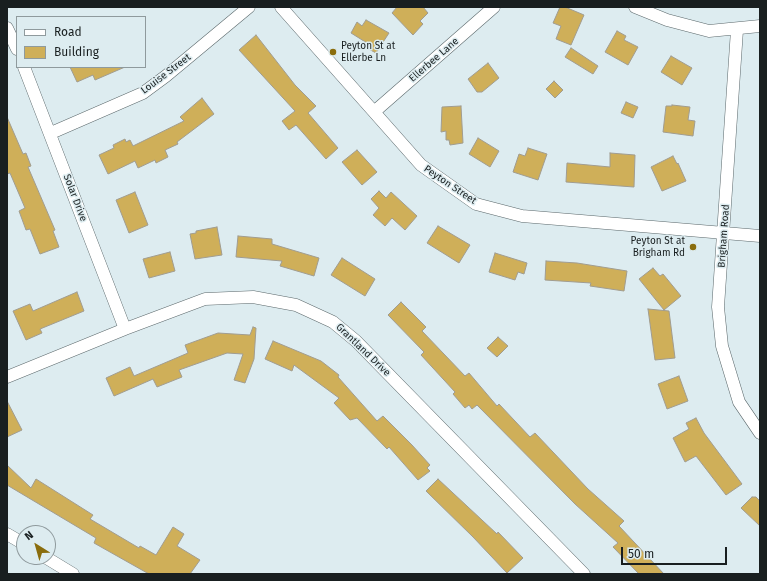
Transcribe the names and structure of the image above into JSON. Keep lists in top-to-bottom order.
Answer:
{
  "streets": {
    "street": [
      "Ellerbee Lane",
      "Louise Street",
      "Peyton Street",
      "Solar Drive",
      "Brigham Road",
      "Grantland Drive"
    ]
  },
  "crossings": [
    ["Ellerbee Lane", "Peyton Street"],
    ["Louise Street", "Solar Drive"],
    ["Peyton Street", "Brigham Road"],
    ["Solar Drive", "Grantland Drive"]
  ],
  "places": ["Peyton St at Ellerbe Ln", "Peyton St at Brigham Rd"],
  "legend": ["Road", "Building"],
  "scale_bar": "50 m",
  "north": "top left"
}
